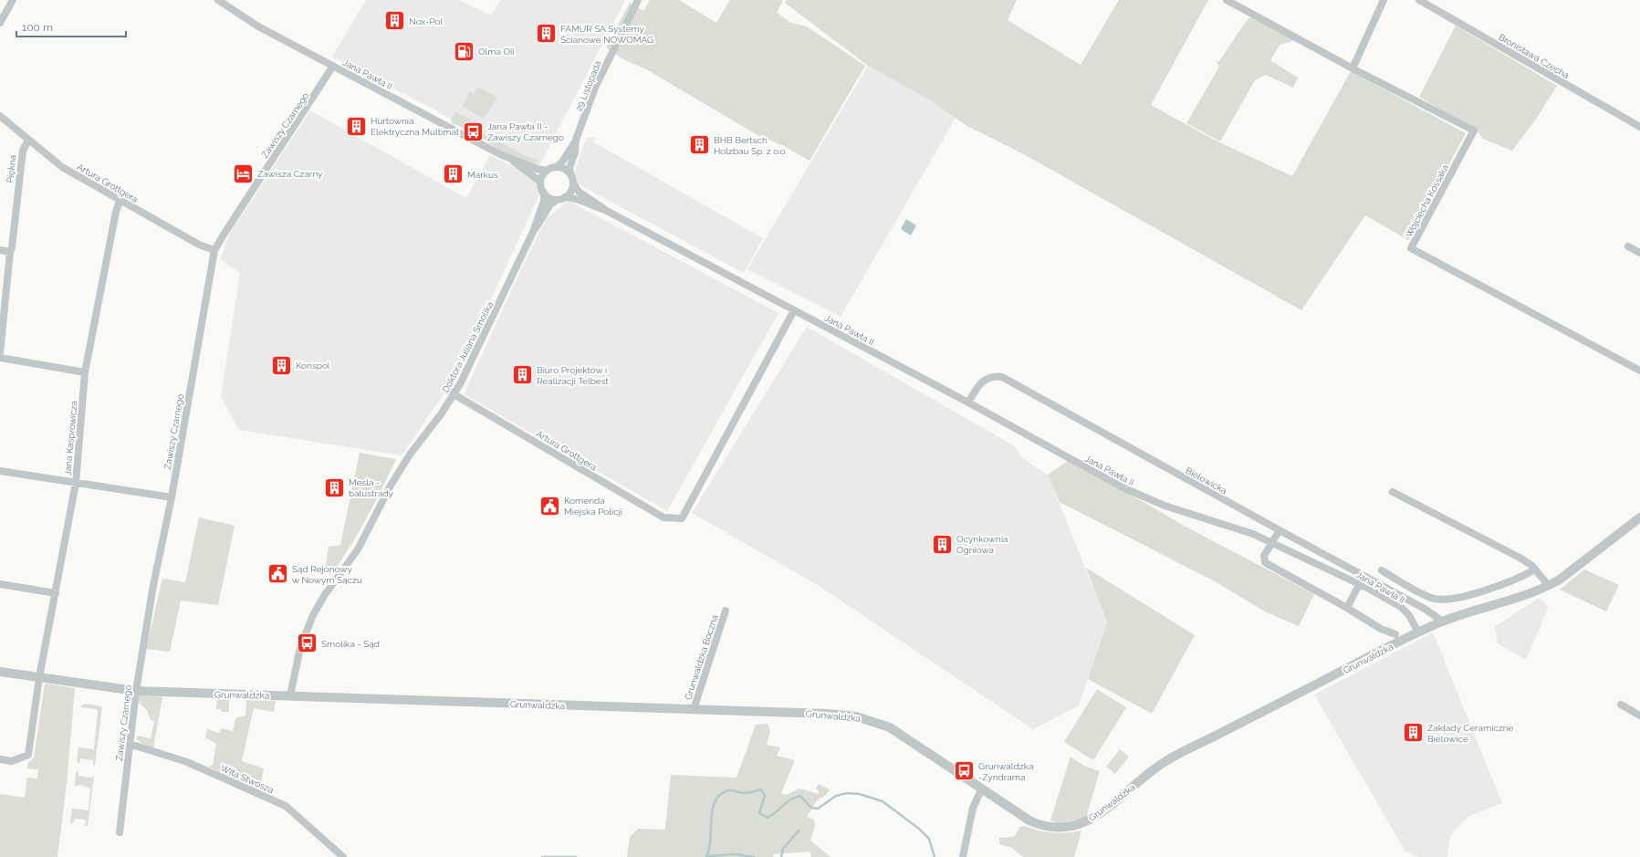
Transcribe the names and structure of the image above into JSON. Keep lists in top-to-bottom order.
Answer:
{
  "streets": {
    "street": [
      "Bronisława Czecha",
      "Jana Pawła II",
      "29 Listopada",
      "Zawiszy Czarnego",
      "Piękna",
      "Artura Grottgera",
      "Wojciecha Kossaka",
      "Doktora Juliana Smolika",
      "Jana Kasprowicza",
      "Bielowicka",
      "Grunwaldzka Boczna",
      "Grunwaldzka",
      "Wita Stwosza"
    ]
  },
  "crossings": [
    ["Jana Pawła II", "29 Listopada"],
    ["Jana Pawła II", "Zawiszy Czarnego"],
    ["Jana Pawła II", "Artura Grottgera"],
    ["Jana Pawła II", "Doktora Juliana Smolika"],
    ["Jana Pawła II", "Bielowicka"],
    ["Jana Pawła II", "Grunwaldzka"],
    ["29 Listopada", "Doktora Juliana Smolika"],
    ["Zawiszy Czarnego", "Artura Grottgera"],
    ["Zawiszy Czarnego", "Grunwaldzka"],
    ["Zawiszy Czarnego", "Wita Stwosza"],
    ["Piękna", "Artura Grottgera"],
    ["Artura Grottgera", "Doktora Juliana Smolika"],
    ["Artura Grottgera", "Jana Kasprowicza"],
    ["Doktora Juliana Smolika", "Grunwaldzka"],
    ["Jana Kasprowicza", "Grunwaldzka"],
    ["Bielowicka", "Grunwaldzka"],
    ["Grunwaldzka Boczna", "Grunwaldzka"]
  ],
  "places": {
    "building": [
      "Nox-Pol",
      "FAMUR SA Systemy Ścianowe NOWOMAG",
      "Hurtownia Elektryczna Multimat",
      "BHB Bertsch Holzbau Sp. z o.o.",
      "Markus",
      "Konspol",
      "Biuro Projektów i Realizacji Telbest",
      "Mesla - balustrady",
      "Ocynkownia Ogniowa",
      "Zakłady Ceramiczne Bielowice"
    ],
    "fuel station": ["Olma Oil"],
    "bus stop": ["Jana Pawła II - Zawiszy Czarnego", "Smolika - Sąd", "Grunwaldzka -Zyndrama"],
    "hotel": ["Zawisza Czarny"],
    "public building": ["Komenda Miejska Policji", "Sąd Rejonowy w Nowym Sączu"]
  },
  "scale_bar": "100 m"
}
